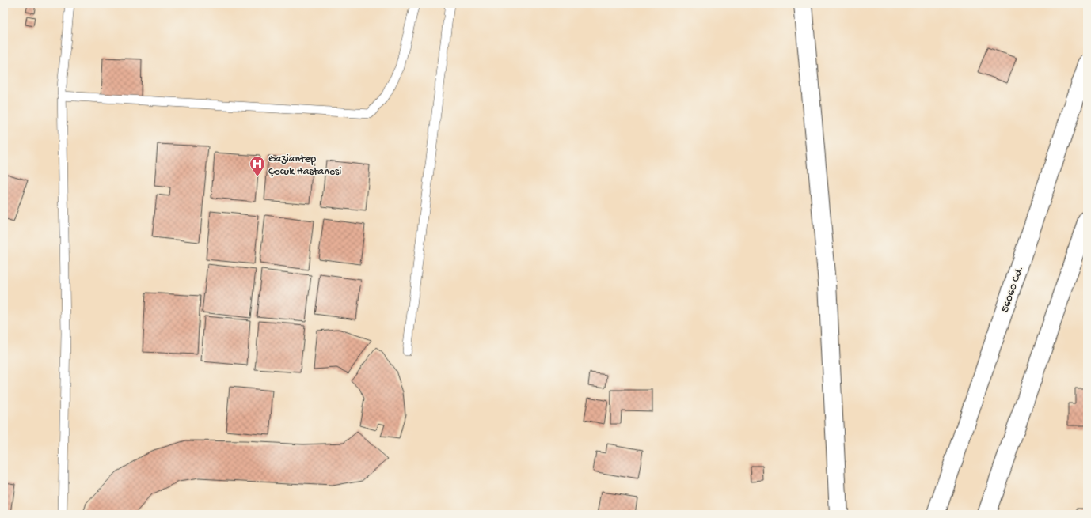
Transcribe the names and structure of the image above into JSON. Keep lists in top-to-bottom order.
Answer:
{
  "streets": {
    "main road": ["56060 Cd."]
  },
  "places": {
    "hospital": ["Gaziantep Çocuk Hastanesi"]
  }
}
